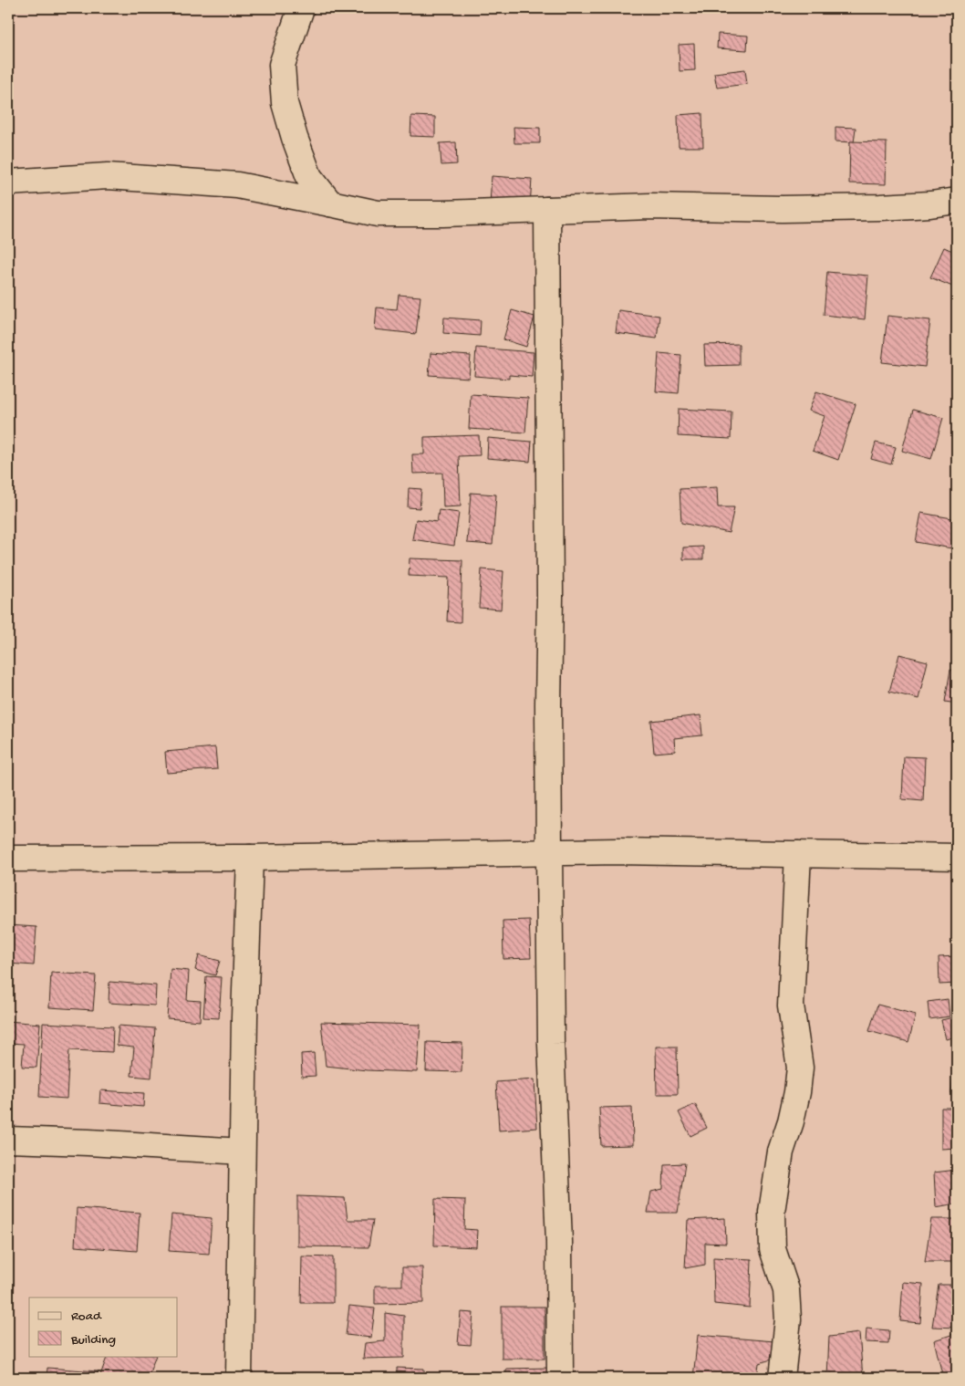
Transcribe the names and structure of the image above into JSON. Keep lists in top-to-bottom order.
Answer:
{
  "legend": ["Road", "Building"]
}
